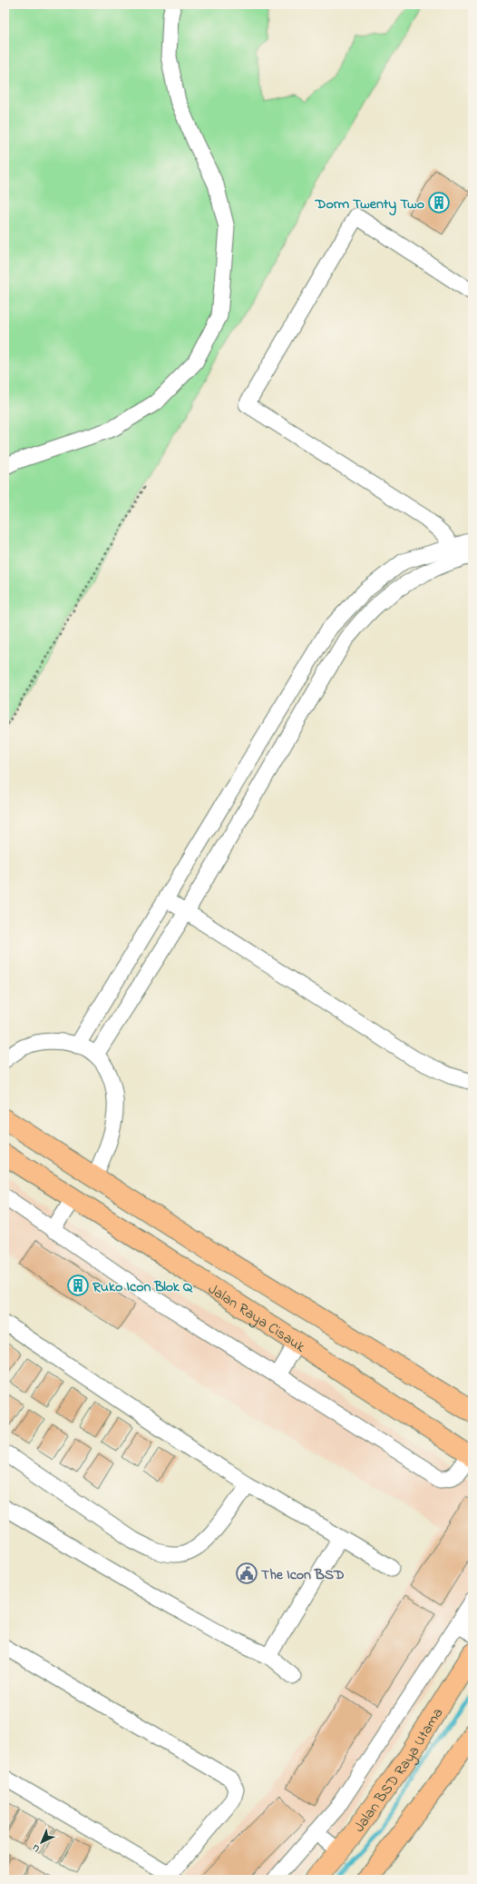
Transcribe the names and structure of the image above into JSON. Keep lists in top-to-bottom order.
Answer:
{
  "streets": {
    "main road": ["Jalan Raya Cisauk", "Jalan BSD Raya Utama"]
  },
  "places": {
    "building": ["Dorm Twenty Two", "Ruko Icon Blok Q"],
    "public building": ["The Icon BSD"]
  },
  "north": "bottom left"
}
